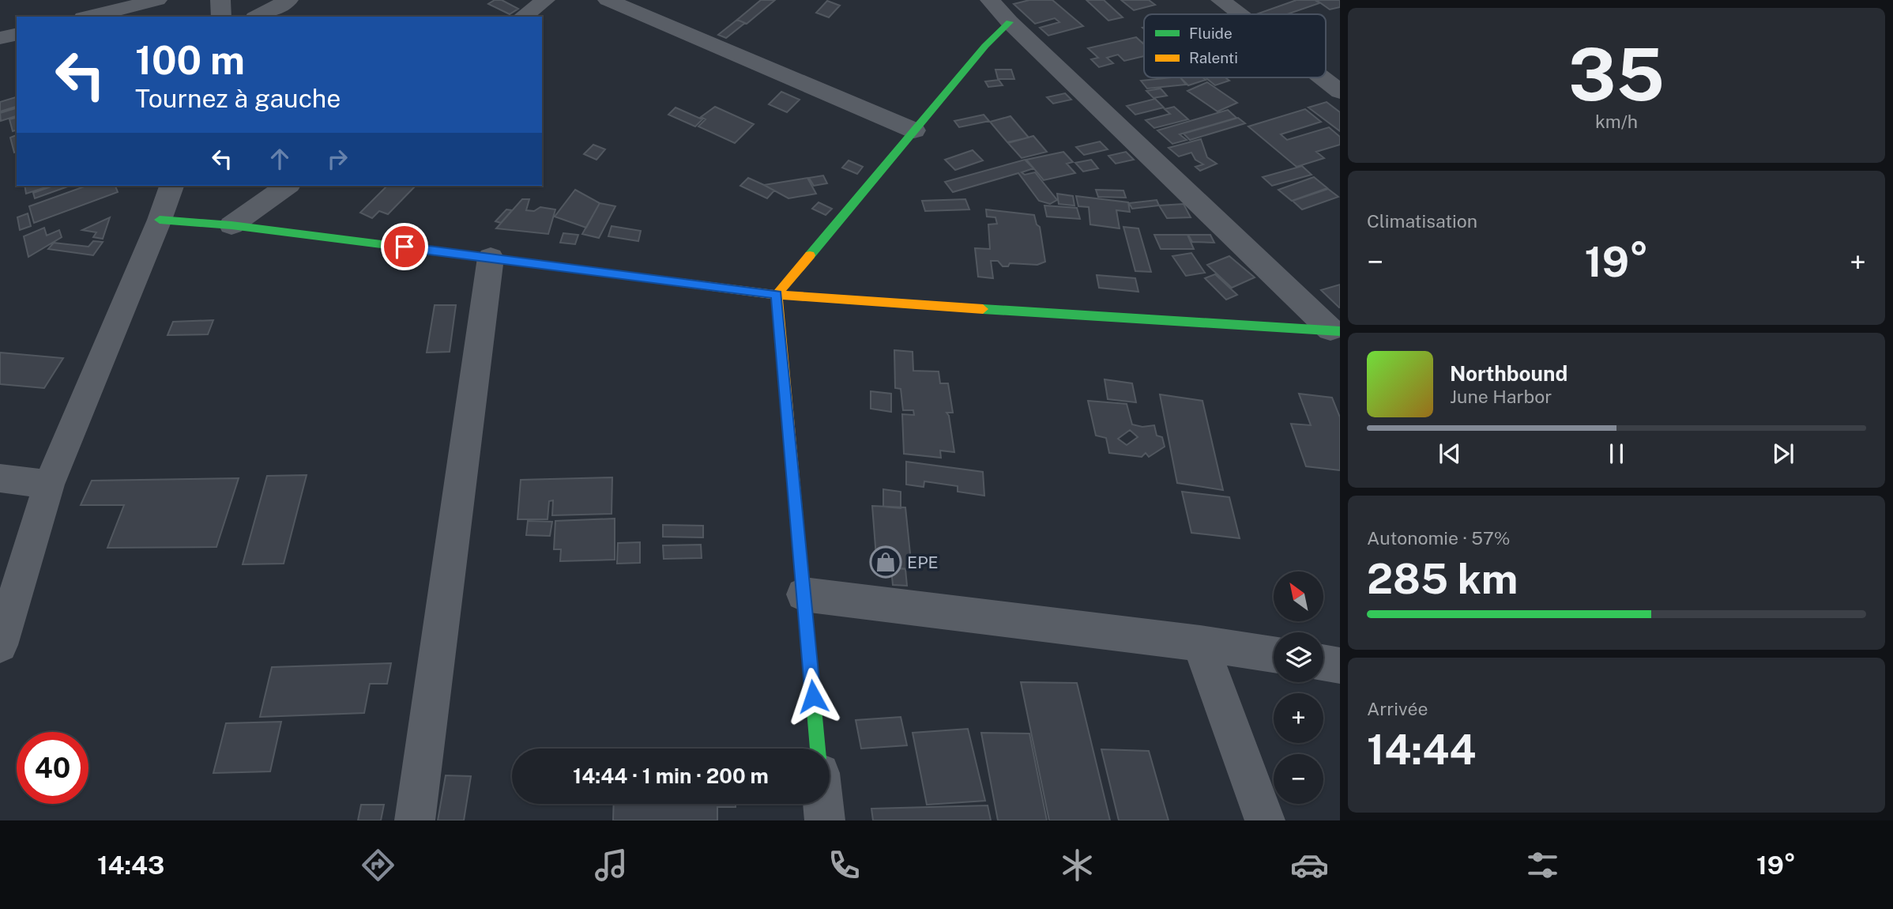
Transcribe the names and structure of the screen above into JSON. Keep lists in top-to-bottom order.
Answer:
{
  "places": {
    "shop": ["EPE"]
  },
  "legend": ["Fluide", "Ralenti"],
  "north": "top left",
  "page": {
    "tile": [
      ["35", "km/h"],
      "Climatisation",
      ["Autonomie · 57%", "285 km"],
      ["Arrivée", "14:44"]
    ],
    "turn": ["100 m", "Tournez à gauche"],
    "heat": ["−", "19°", "+"],
    "song": ["Northbound", "June Harbor"],
    "map_buttons": ["+", "−"],
    "limit": "40",
    "trip": "14:44 · 1 min · 200 m",
    "tabs": ["14:43", "19°"]
  }
}
